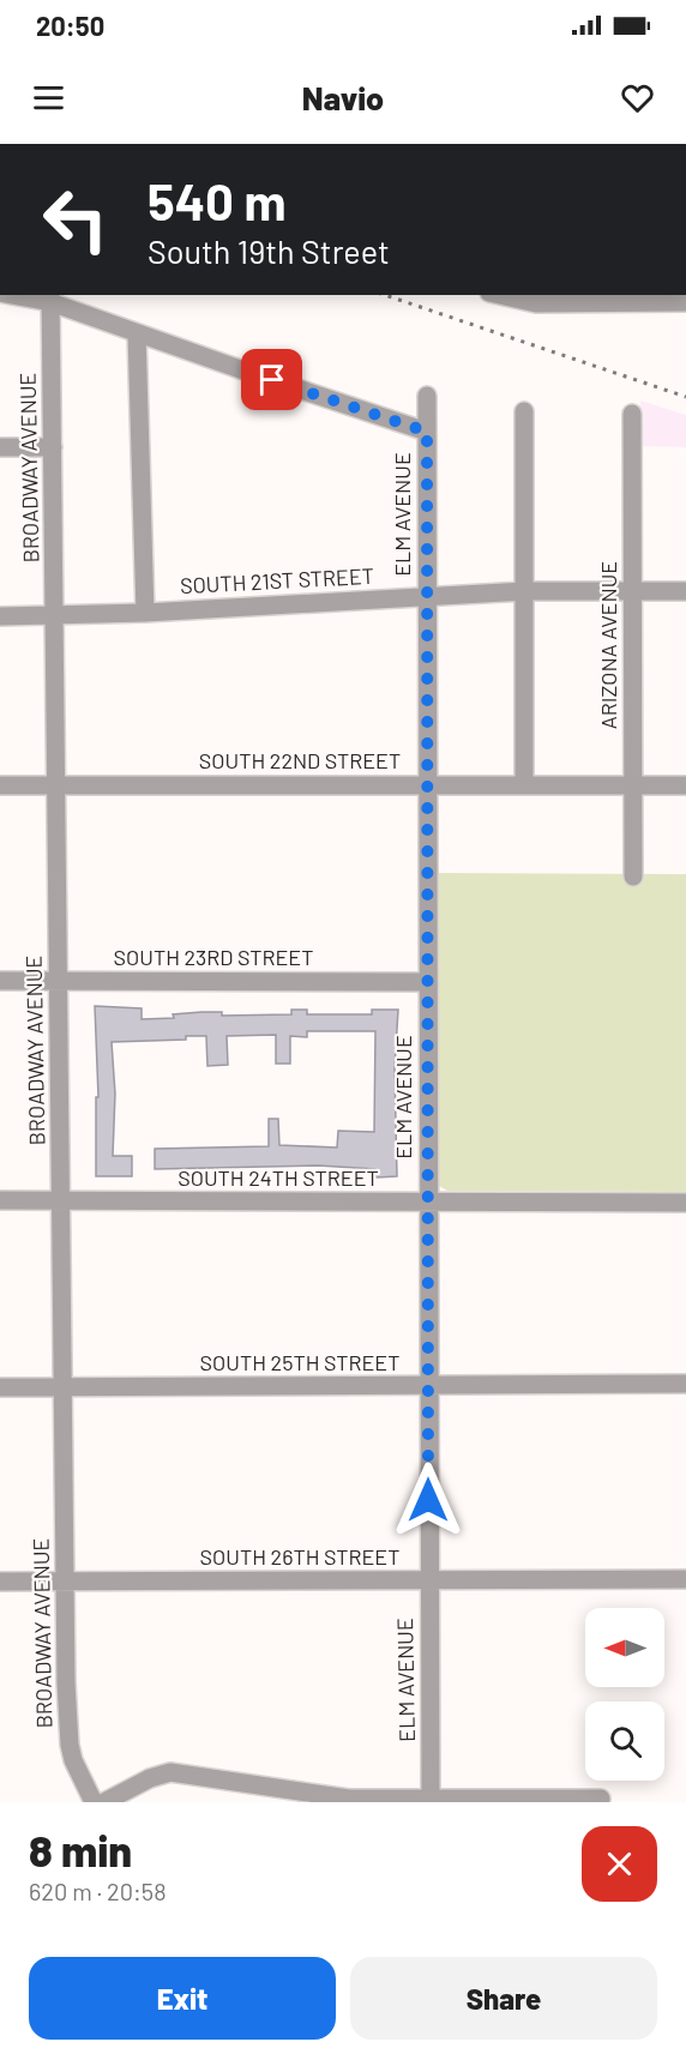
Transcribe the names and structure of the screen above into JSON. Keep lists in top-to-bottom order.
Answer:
{
  "streets": {
    "street": [
      "BROADWAY AVENUE",
      "ELM AVENUE",
      "SOUTH 21ST STREET",
      "ARIZONA AVENUE",
      "SOUTH 22ND STREET",
      "SOUTH 23RD STREET",
      "SOUTH 24TH STREET",
      "SOUTH 25TH STREET",
      "SOUTH 26TH STREET"
    ]
  },
  "crossings": [
    ["BROADWAY AVENUE", "SOUTH 21ST STREET"],
    ["BROADWAY AVENUE", "SOUTH 22ND STREET"],
    ["BROADWAY AVENUE", "SOUTH 23RD STREET"],
    ["BROADWAY AVENUE", "SOUTH 24TH STREET"],
    ["BROADWAY AVENUE", "SOUTH 25TH STREET"],
    ["BROADWAY AVENUE", "SOUTH 26TH STREET"],
    ["ELM AVENUE", "SOUTH 21ST STREET"],
    ["ELM AVENUE", "SOUTH 22ND STREET"],
    ["ELM AVENUE", "SOUTH 23RD STREET"],
    ["ELM AVENUE", "SOUTH 24TH STREET"],
    ["ELM AVENUE", "SOUTH 25TH STREET"],
    ["ELM AVENUE", "SOUTH 26TH STREET"],
    ["SOUTH 21ST STREET", "ARIZONA AVENUE"],
    ["ARIZONA AVENUE", "SOUTH 22ND STREET"]
  ],
  "north": "left",
  "page": {
    "status": "20:50",
    "header": "Navio",
    "turn": ["540 m", "South 19th Street"],
    "heading": ["8 min", "620 m · 20:58"],
    "buttons": ["Exit", "Share"]
  }
}
